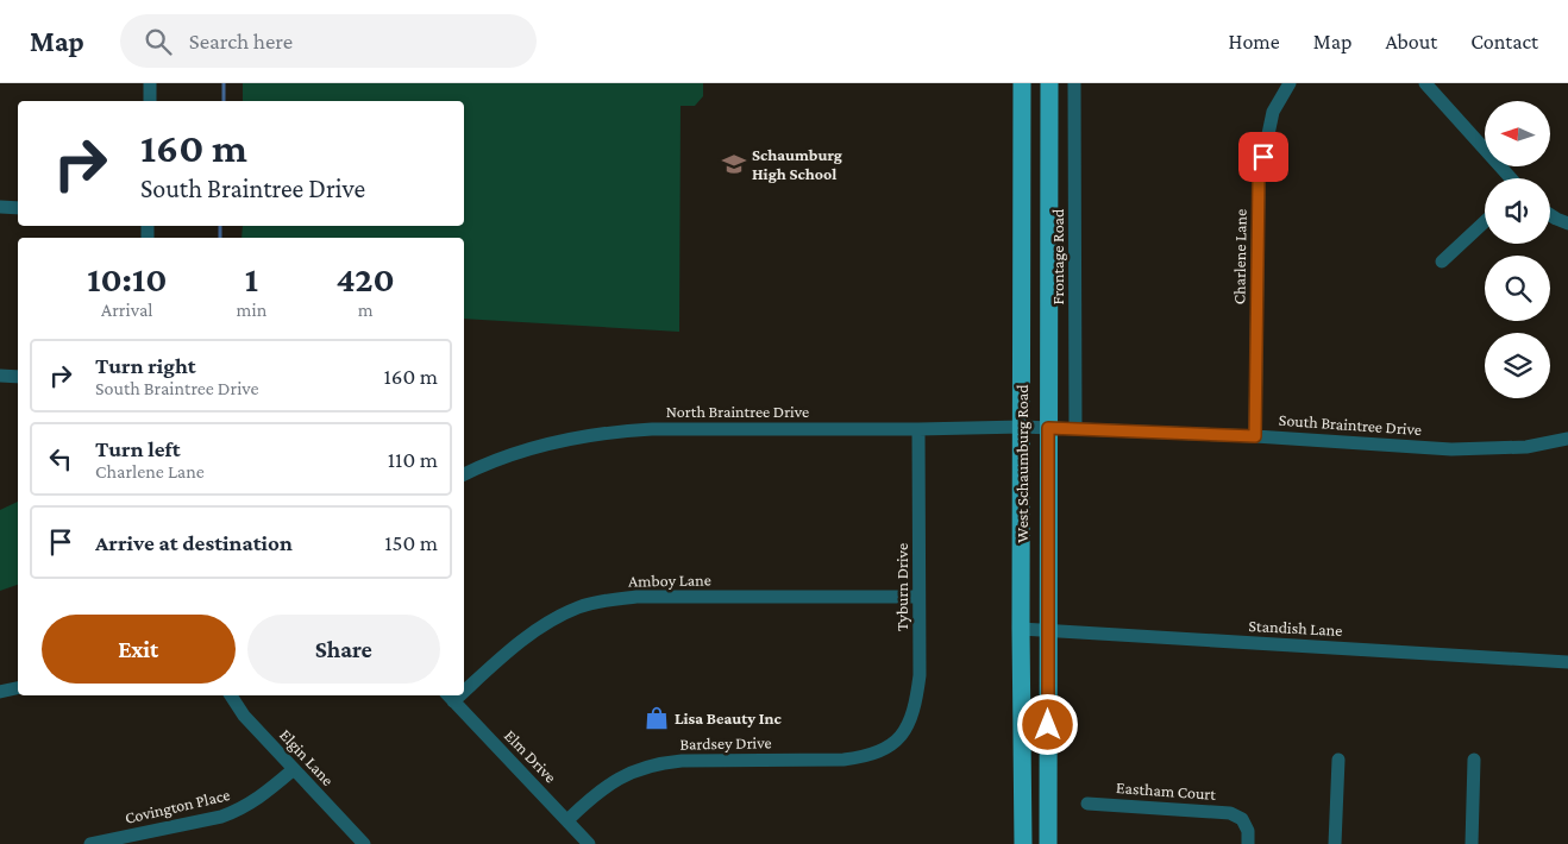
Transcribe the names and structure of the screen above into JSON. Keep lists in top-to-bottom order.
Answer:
{
  "streets": {
    "main road": ["West Schaumburg Road"],
    "street": [
      "Frontage Road",
      "Charlene Lane",
      "North Braintree Drive",
      "South Braintree Drive",
      "Amboy Lane",
      "Tyburn Drive",
      "Standish Lane",
      "Bardsey Drive",
      "Elm Drive",
      "Elgin Lane",
      "Eastham Court",
      "Covington Place"
    ]
  },
  "crossings": [
    ["Frontage Road", "South Braintree Drive"],
    ["Charlene Lane", "South Braintree Drive"],
    ["North Braintree Drive", "South Braintree Drive"],
    ["North Braintree Drive", "West Schaumburg Road"],
    ["North Braintree Drive", "Tyburn Drive"],
    ["South Braintree Drive", "West Schaumburg Road"],
    ["West Schaumburg Road", "Standish Lane"],
    ["Amboy Lane", "Tyburn Drive"],
    ["Tyburn Drive", "Bardsey Drive"],
    ["Bardsey Drive", "Elm Drive"],
    ["Elgin Lane", "Covington Place"]
  ],
  "places": {
    "school or university": ["Schaumburg High School"],
    "shop": ["Lisa Beauty Inc"]
  },
  "north": "left",
  "page": {
    "header": "Map",
    "search": "Search here",
    "nav": [
      "Home",
      "Map",
      "About",
      "Contact"
    ],
    "turn": ["160 m", "South Braintree Drive"],
    "eta": [
      "10:10",
      "Arrival",
      "1",
      "min",
      "420",
      "m"
    ],
    "list": [
      {
        "name": "Turn right",
        "note": "South Braintree Drive",
        "value": "160 m"
      },
      {
        "name": "Turn left",
        "note": "Charlene Lane",
        "value": "110 m"
      },
      {
        "name": "Arrive at destination",
        "value": "150 m"
      }
    ],
    "buttons": ["Exit", "Share"]
  }
}
